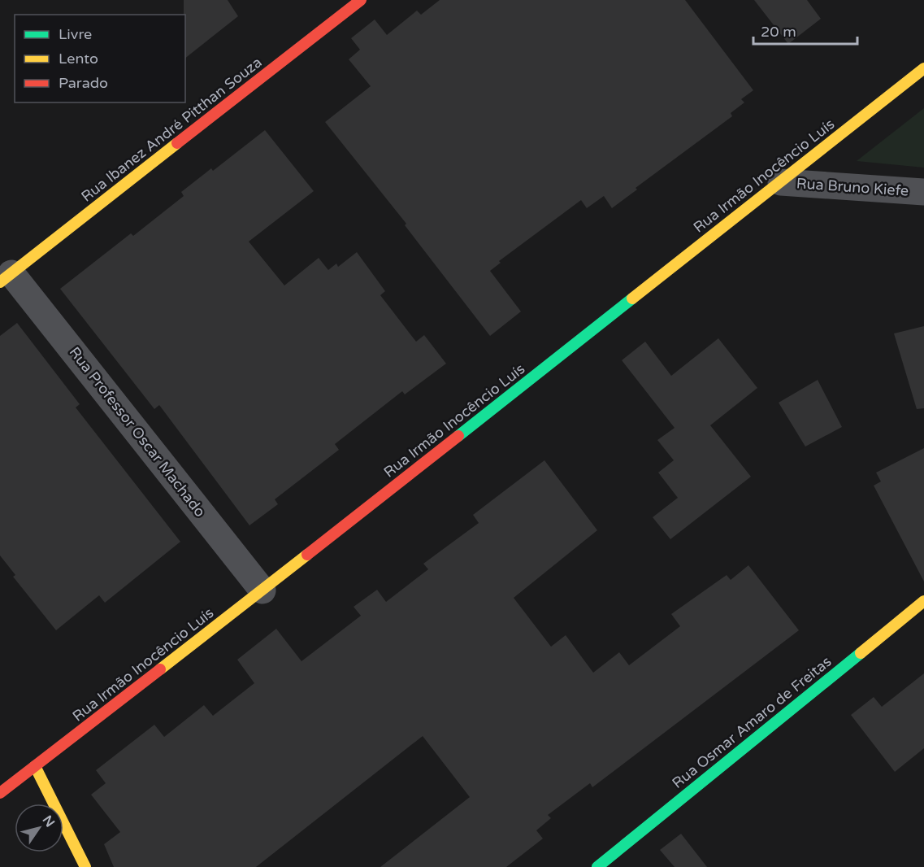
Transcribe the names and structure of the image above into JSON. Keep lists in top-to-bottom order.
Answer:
{
  "streets": {
    "street": [
      "Rua Ibanez André Pitthan Souza",
      "Rua Irmão Inocêncio Luís",
      "Rua Bruno Kiefe",
      "Rua Professor Oscar Machado",
      "Rua Osmar Amaro de Freitas"
    ]
  },
  "crossings": [
    ["Rua Ibanez André Pitthan Souza", "Rua Professor Oscar Machado"],
    ["Rua Irmão Inocêncio Luís", "Rua Bruno Kiefe"],
    ["Rua Irmão Inocêncio Luís", "Rua Professor Oscar Machado"]
  ],
  "legend": ["Livre", "Lento", "Parado"],
  "scale_bar": "20 m",
  "north": "top right"
}
